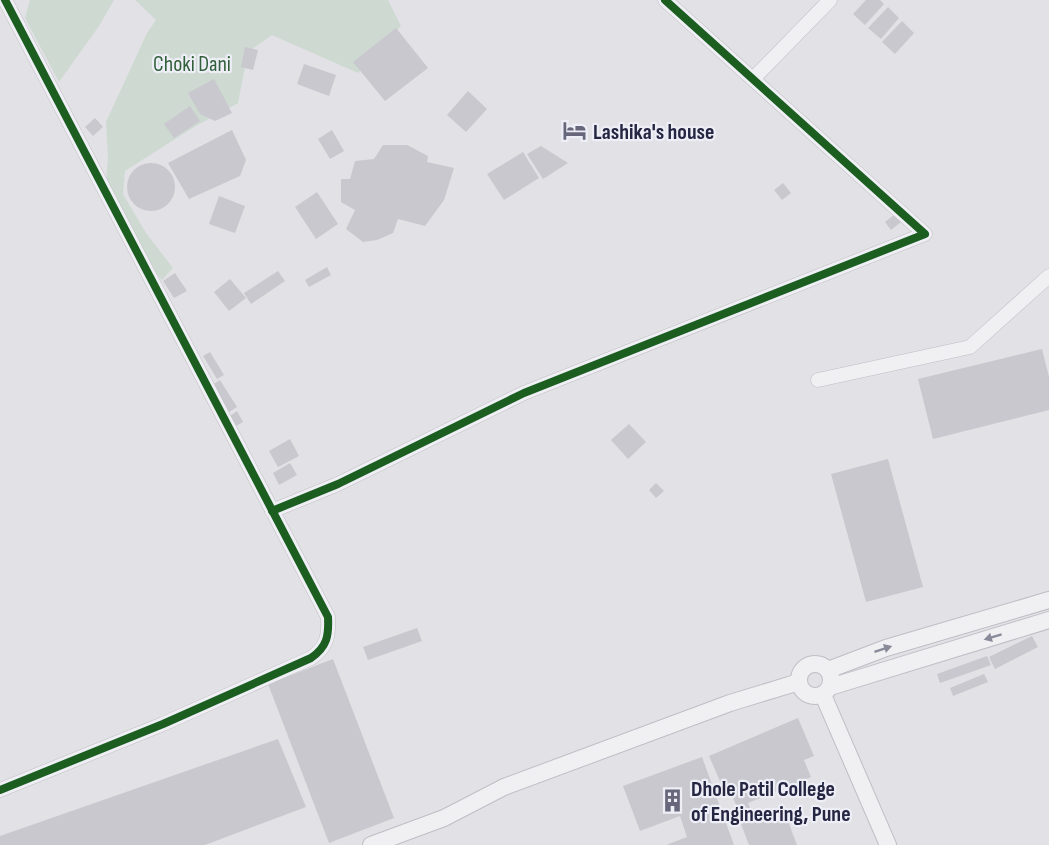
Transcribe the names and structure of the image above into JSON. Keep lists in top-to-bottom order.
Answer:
{
  "parks": ["Choki Dani"],
  "places": {
    "hotel": ["Lashika's house"],
    "building": ["Dhole Patil College of Engineering, Pune"]
  }
}
